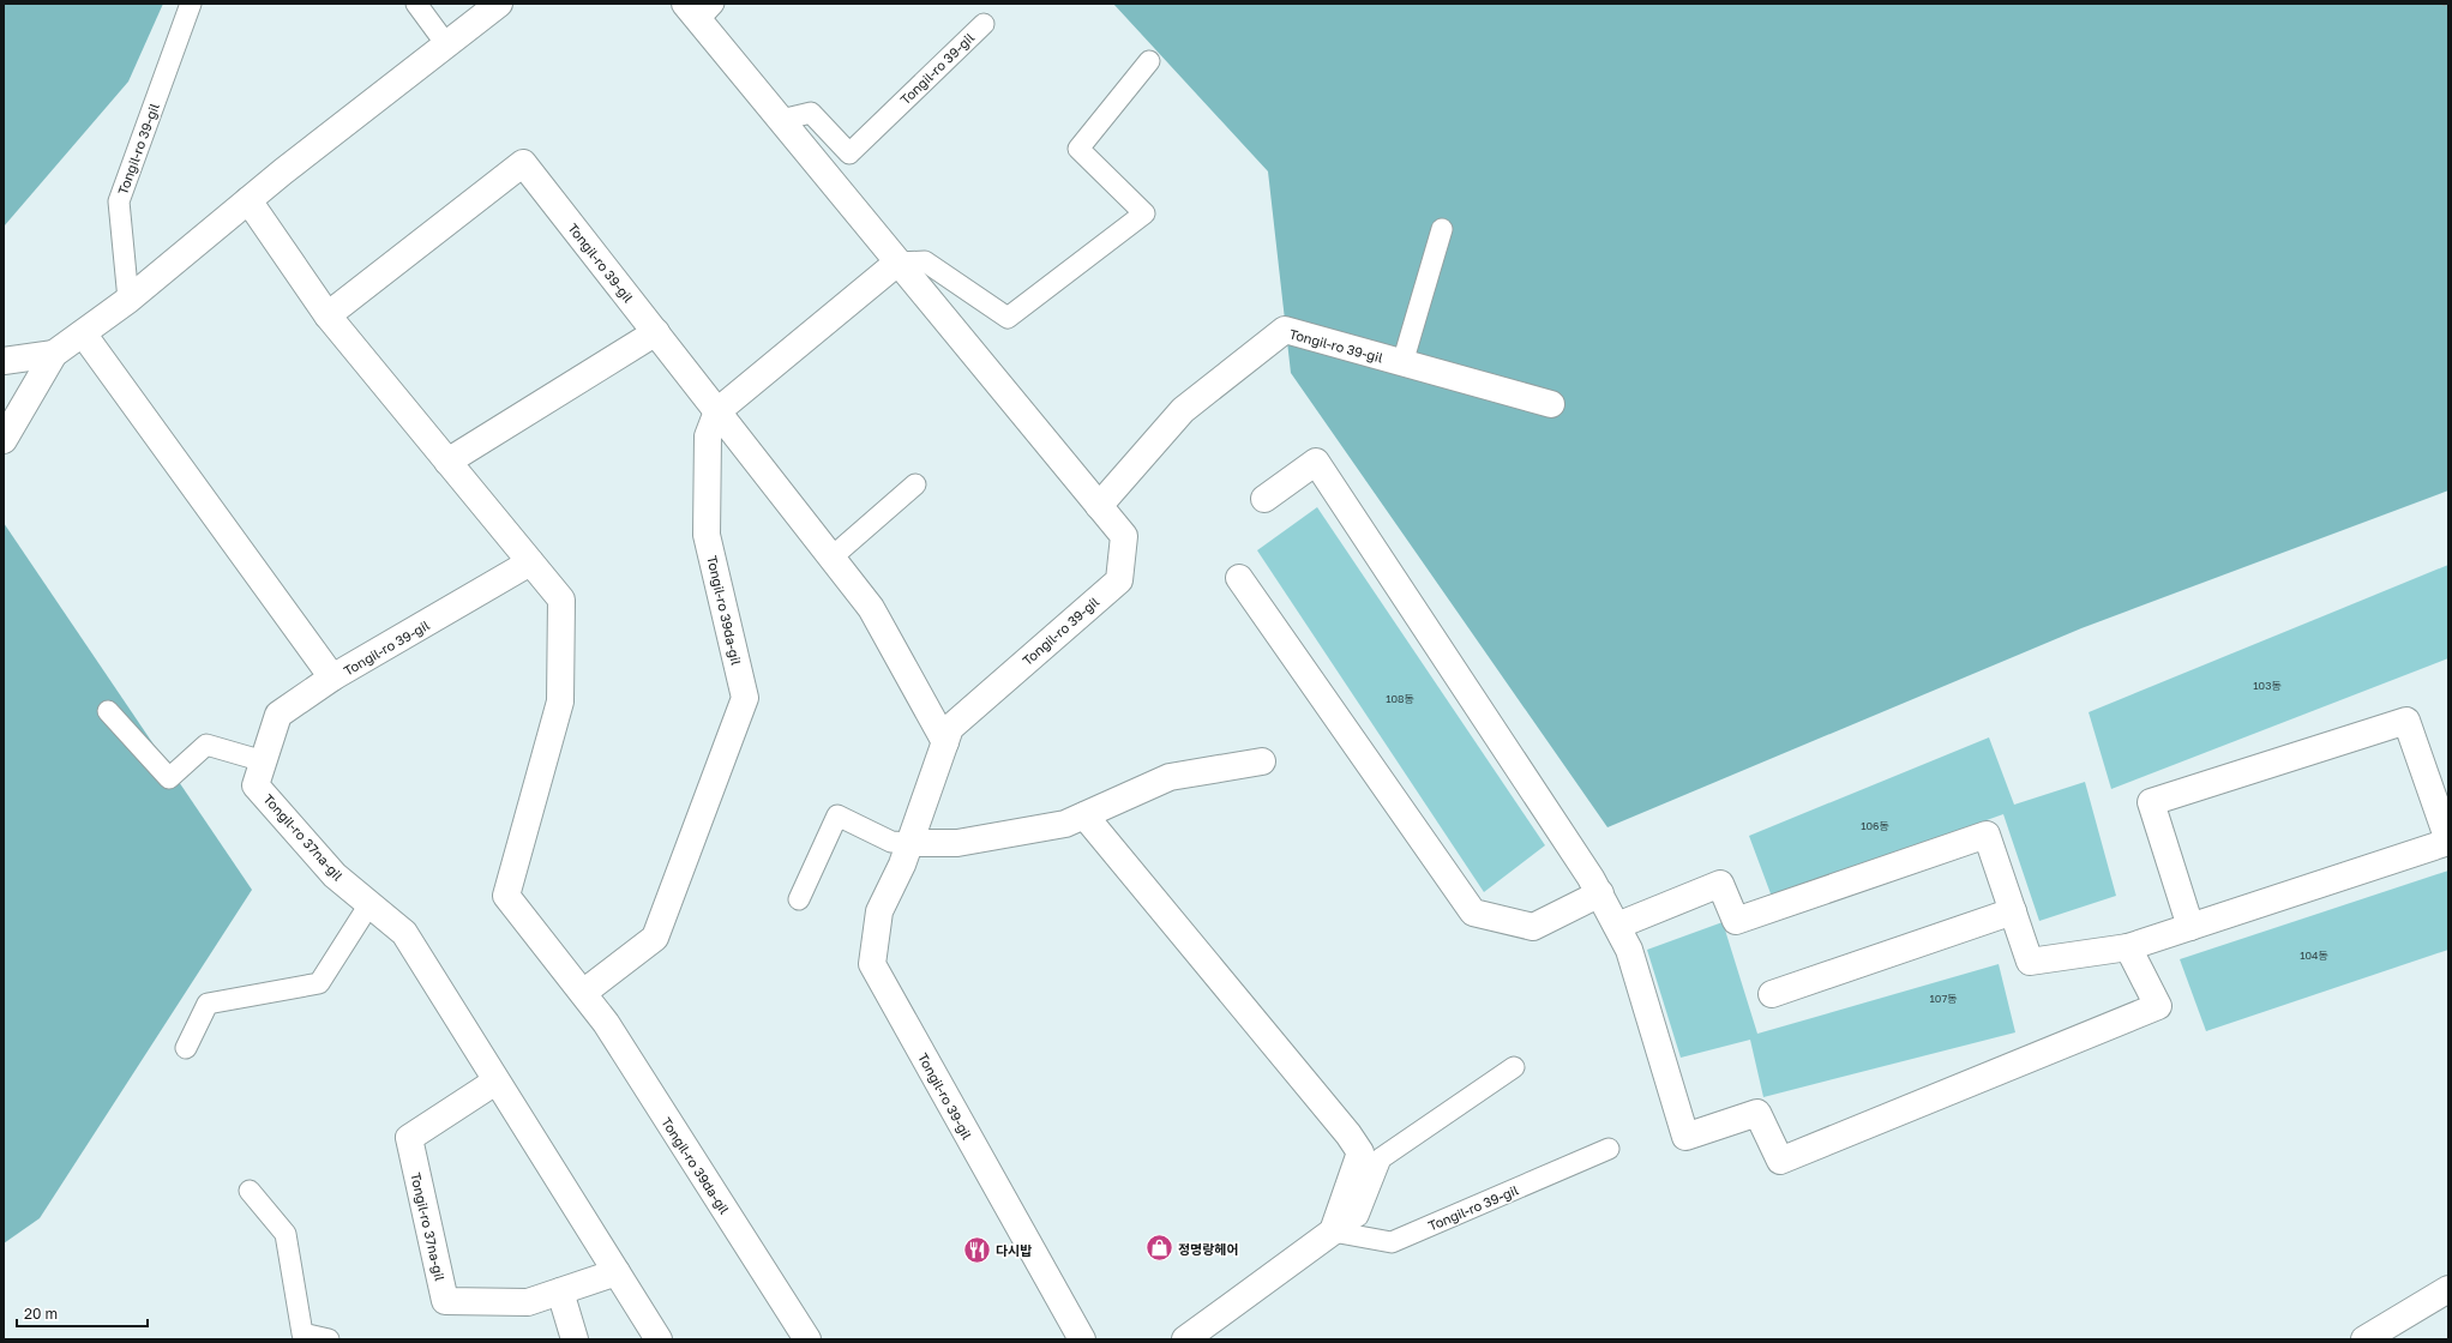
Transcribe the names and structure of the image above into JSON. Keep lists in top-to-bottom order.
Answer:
{
  "streets": {
    "street": ["Tongil-ro 39-gil", "Tongil-ro 39da-gil", "Tongil-ro 37na-gil"]
  },
  "crossings": [
    ["Tongil-ro 39-gil", "Tongil-ro 39da-gil"],
    ["Tongil-ro 39-gil", "Tongil-ro 37na-gil"]
  ],
  "places": {
    "shop": ["정명랑헤어"],
    "restaurant": ["다시밥"]
  },
  "house_numbers": [
    "103동",
    "108동",
    "106동",
    "104동",
    "107동"
  ],
  "scale_bar": "20 m"
}
